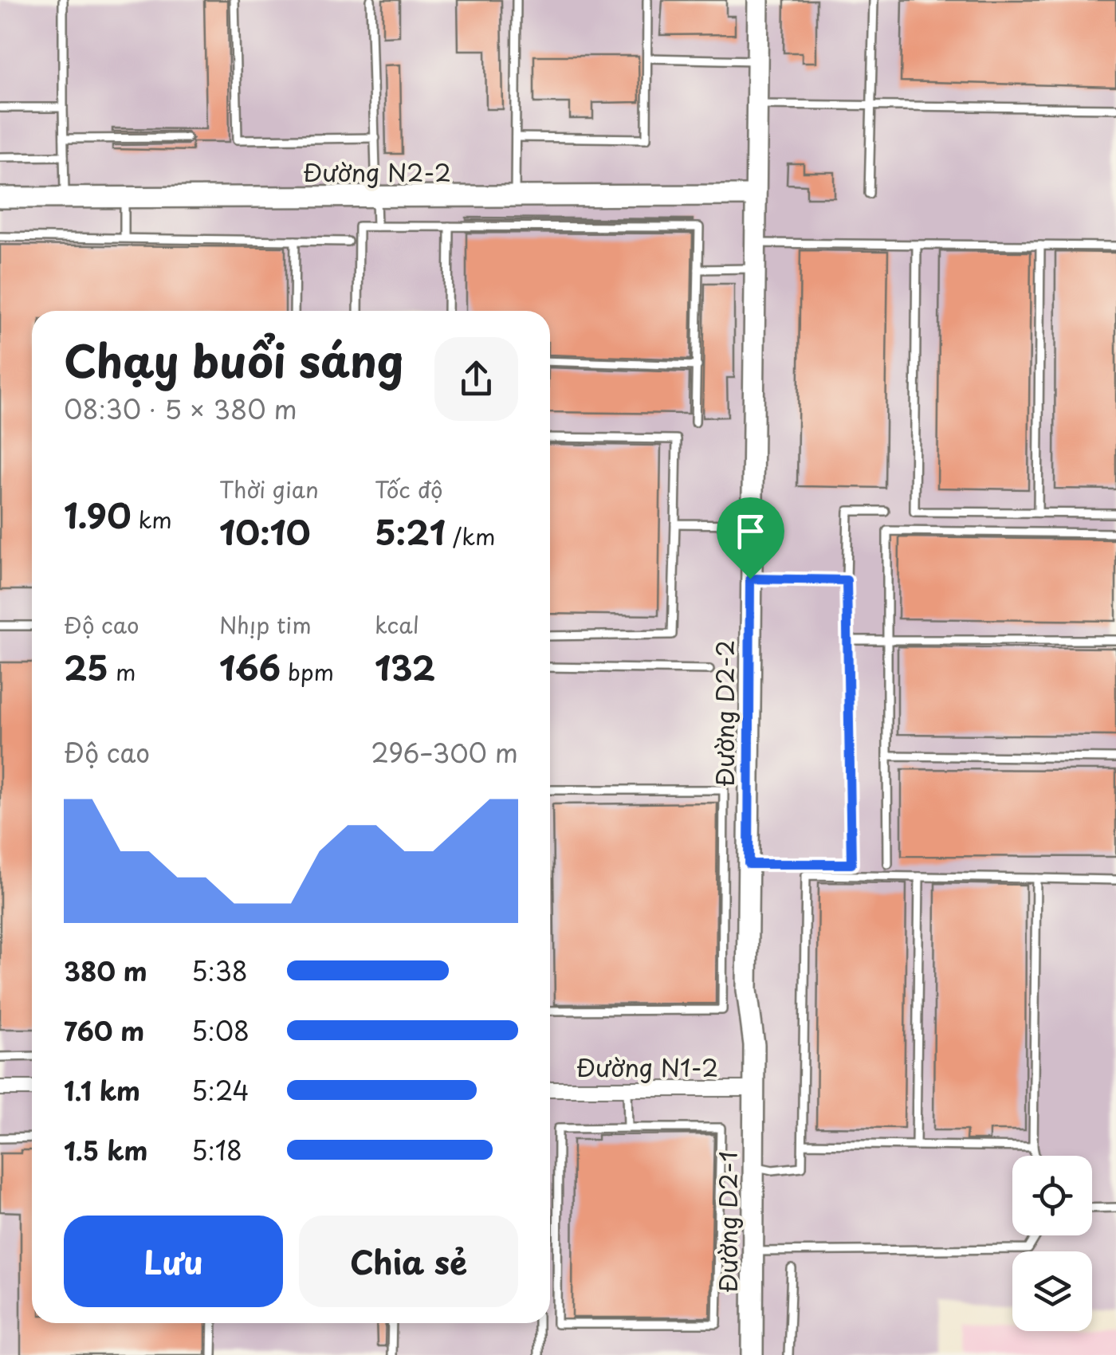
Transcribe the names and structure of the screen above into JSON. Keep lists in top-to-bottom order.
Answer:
{
  "streets": {
    "main road": ["Đường N2-2", "Đường D2-2", "Đường D2-1"],
    "street": ["Đường N1-2"]
  },
  "crossings": [
    ["Đường N2-2", "Đường D2-2"],
    ["Đường D2-2", "Đường N1-2"],
    ["Đường D2-2", "Đường D2-1"],
    ["Đường N1-2", "Đường D2-1"]
  ],
  "page": {
    "heading": ["Chạy buổi sáng", "08:30 · 5 × 380 m"],
    "stats": [
      ["1.90 km"],
      ["Thời gian", "10:10"],
      ["Tốc độ", "5:21 /km"],
      ["Độ cao", "25 m"],
      ["Nhịp tim", "166 bpm"],
      ["kcal", "132"]
    ],
    "chart": ["Độ cao", "296–300 m"],
    "list": [
      {
        "name": "380 m",
        "note": "5:38"
      },
      {
        "name": "760 m",
        "note": "5:08"
      },
      {
        "name": "1.1 km",
        "note": "5:24"
      },
      {
        "name": "1.5 km",
        "note": "5:18"
      }
    ],
    "buttons": ["Lưu", "Chia sẻ"]
  }
}
